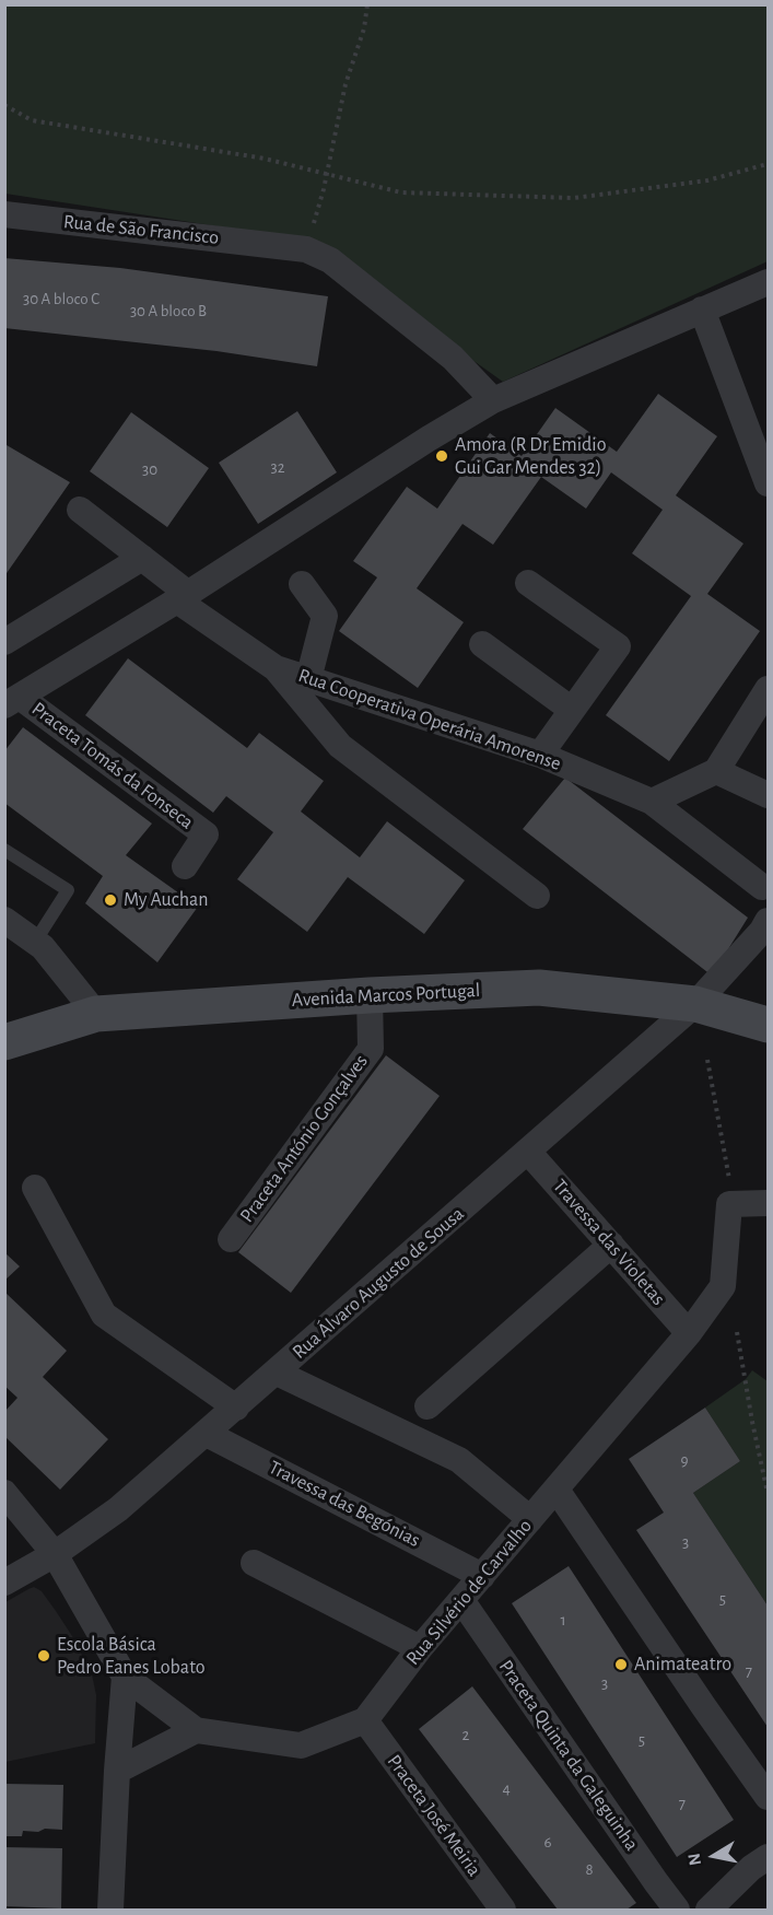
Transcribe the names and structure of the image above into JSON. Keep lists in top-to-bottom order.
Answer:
{
  "streets": {
    "main road": ["Avenida Marcos Portugal"],
    "street": [
      "Rua de São Francisco",
      "Rua Cooperativa Operária Amorense",
      "Praceta Tomás da Fonseca",
      "Praceta António Gonçalves",
      "Travessa das Violetas",
      "Rua Álvaro Augusto de Sousa",
      "Travessa das Begónias",
      "Rua Silvério de Carvalho",
      "Praceta Quinta da Galeguinha",
      "Praceta José Meiria"
    ]
  },
  "crossings": [
    ["Avenida Marcos Portugal", "Praceta António Gonçalves"],
    ["Avenida Marcos Portugal", "Rua Álvaro Augusto de Sousa"],
    ["Travessa das Violetas", "Rua Álvaro Augusto de Sousa"],
    ["Travessa das Violetas", "Rua Silvério de Carvalho"],
    ["Rua Álvaro Augusto de Sousa", "Travessa das Begónias"],
    ["Travessa das Begónias", "Rua Silvério de Carvalho"],
    ["Rua Silvério de Carvalho", "Praceta Quinta da Galeguinha"],
    ["Rua Silvério de Carvalho", "Praceta José Meiria"]
  ],
  "places": [
    "Amora (R Dr Emidio Gui Gar Mendes 32)",
    "My Auchan",
    "Escola Básica Pedro Eanes Lobato",
    "Animateatro"
  ],
  "house_numbers": [
    "30 A bloco C",
    "30 A bloco B",
    "32",
    "30",
    "9",
    "3",
    "5",
    "1",
    "7",
    "3",
    "2",
    "5",
    "4",
    "7",
    "6",
    "8"
  ],
  "north": "left"
}
